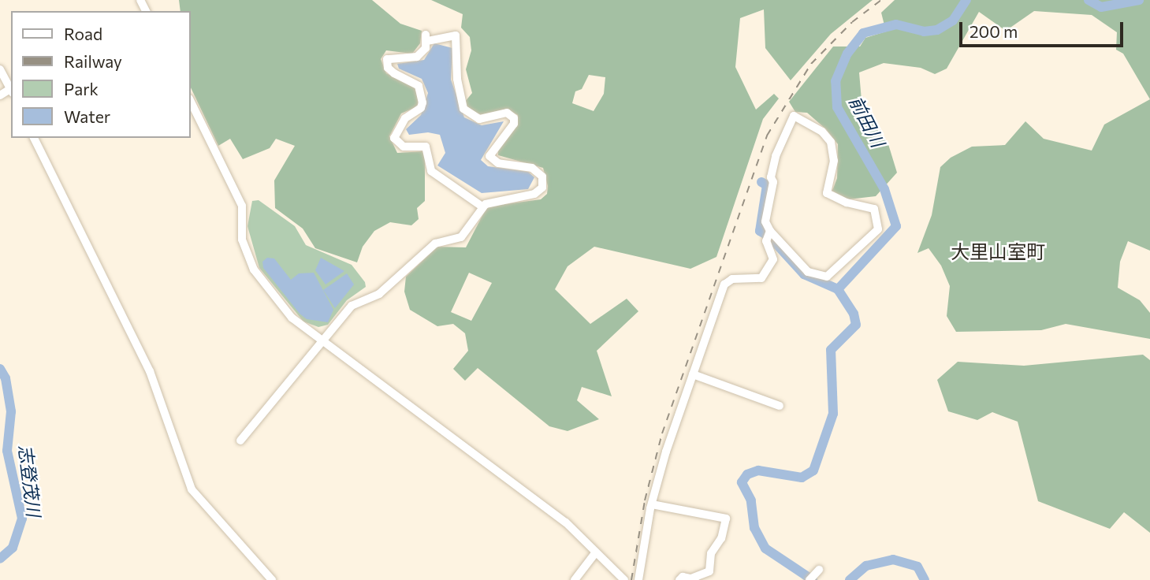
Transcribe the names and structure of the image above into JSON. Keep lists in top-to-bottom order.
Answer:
{
  "districts": ["大里山室町"],
  "water": ["前田川", "志登茂川"],
  "legend": [
    "Road",
    "Railway",
    "Park",
    "Water"
  ],
  "scale_bar": "200 m"
}
